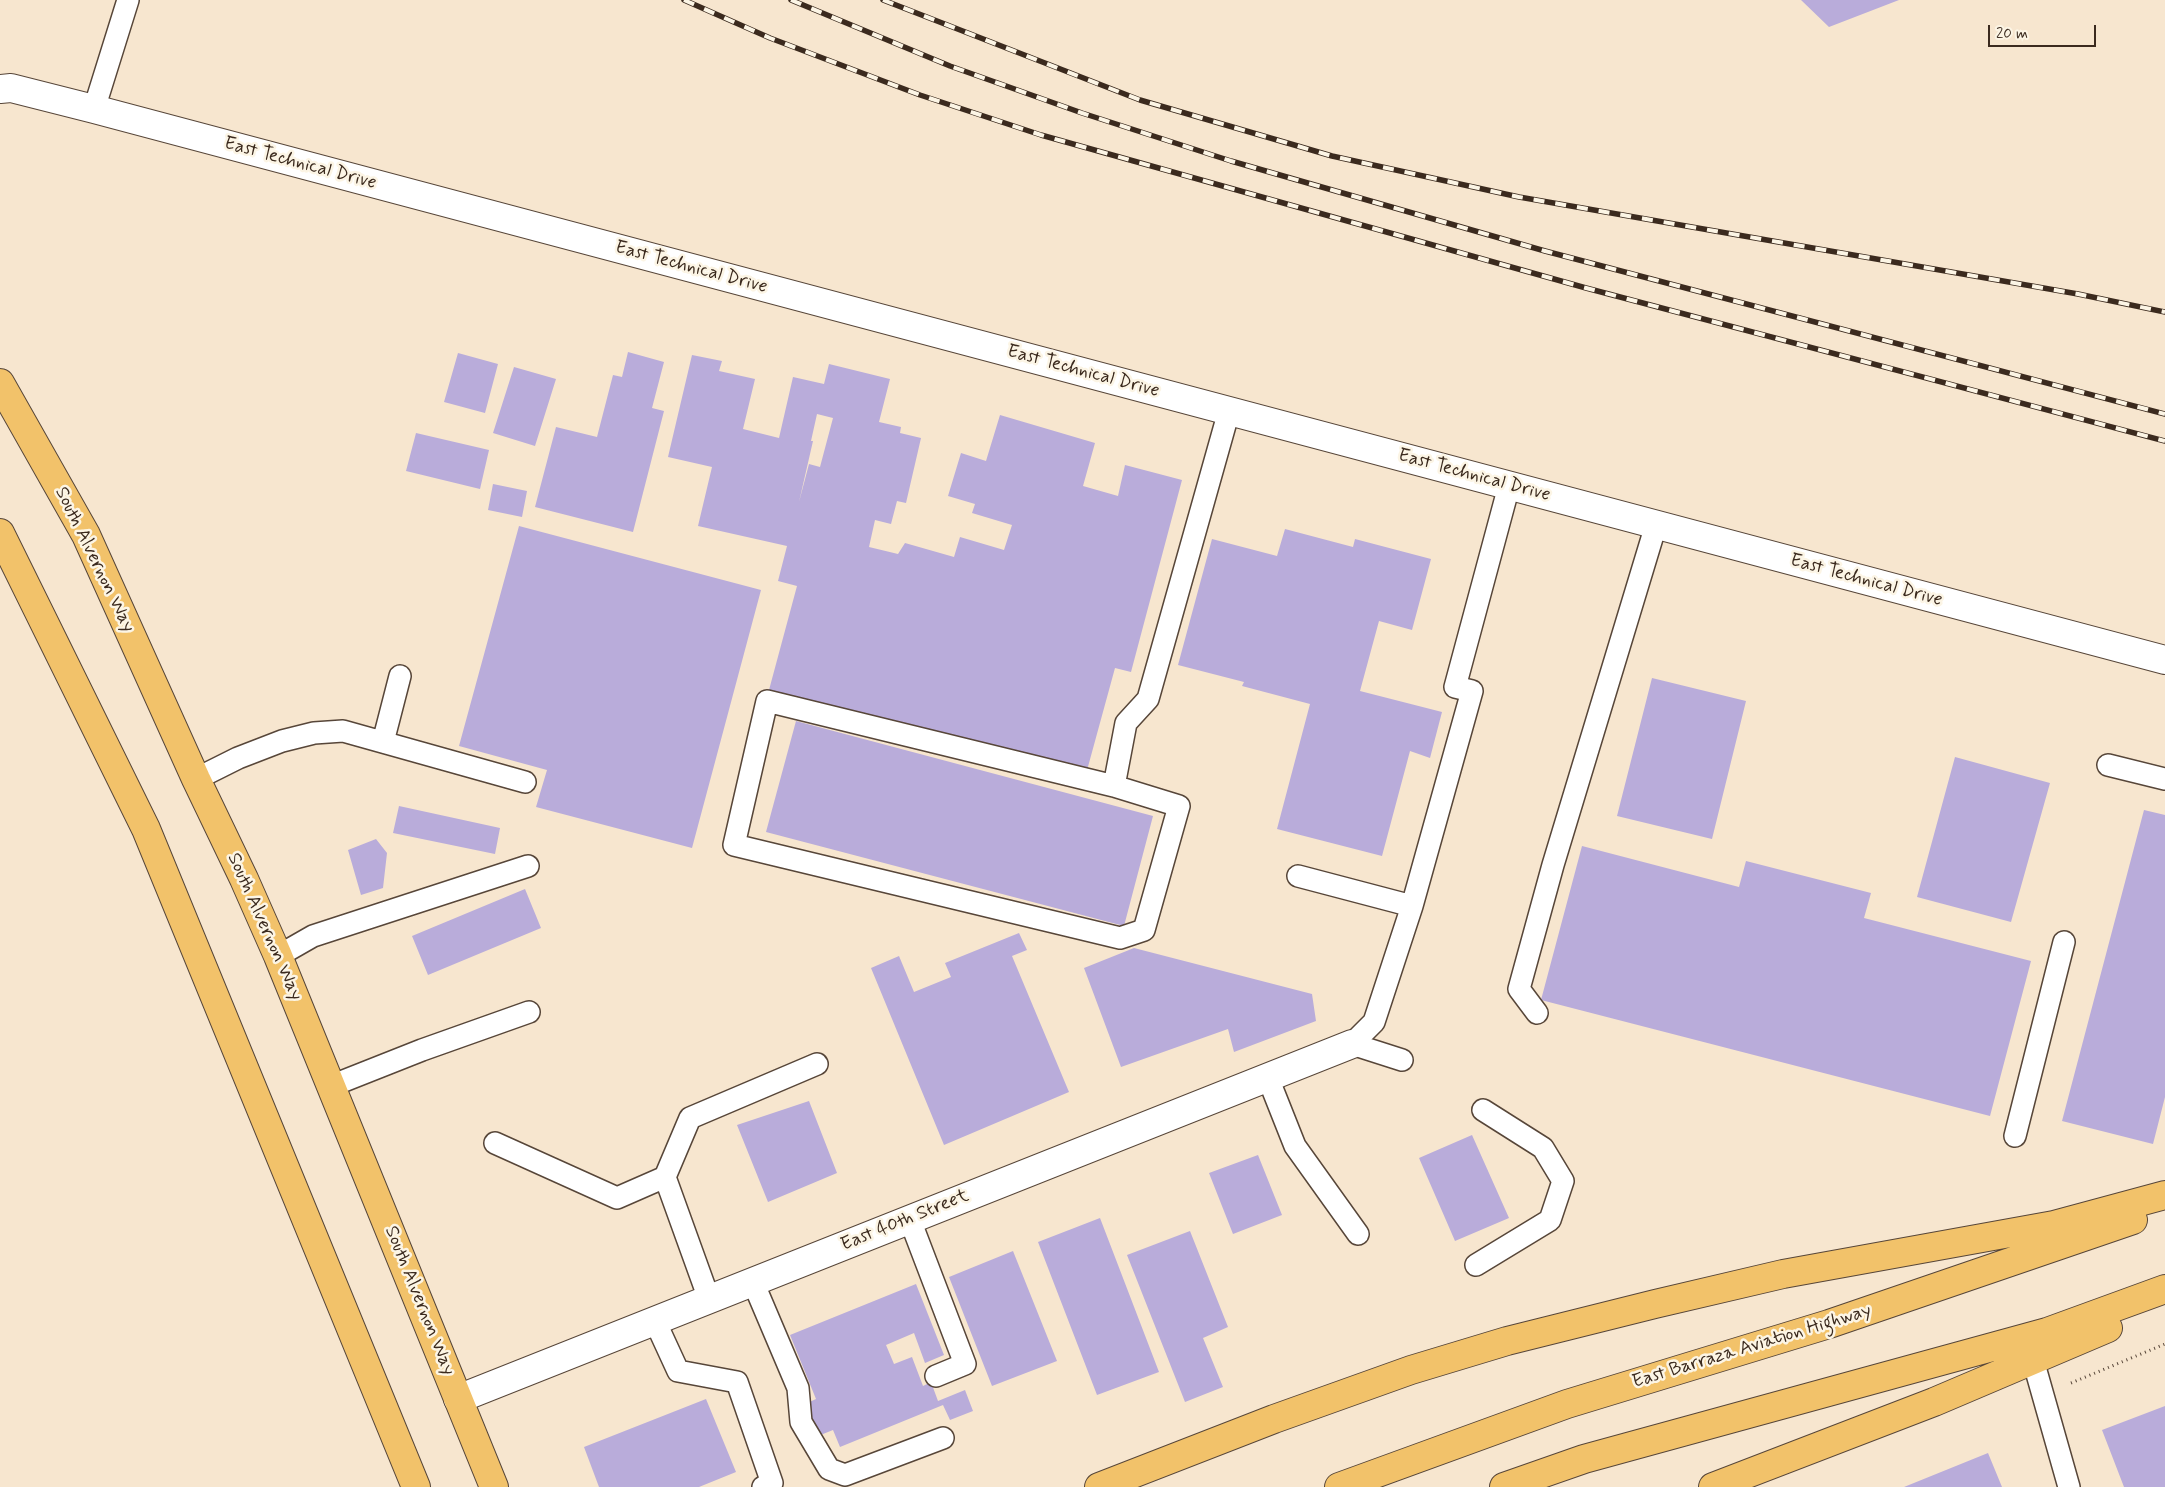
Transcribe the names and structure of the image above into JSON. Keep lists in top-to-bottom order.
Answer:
{
  "streets": {
    "main road": ["South Alvernon Way", "East Barraza Aviation Highway"],
    "street": ["East Technical Drive", "East 40th Street"]
  },
  "crossings": [
    ["South Alvernon Way", "East 40th Street"]
  ],
  "scale_bar": "20 m"
}
